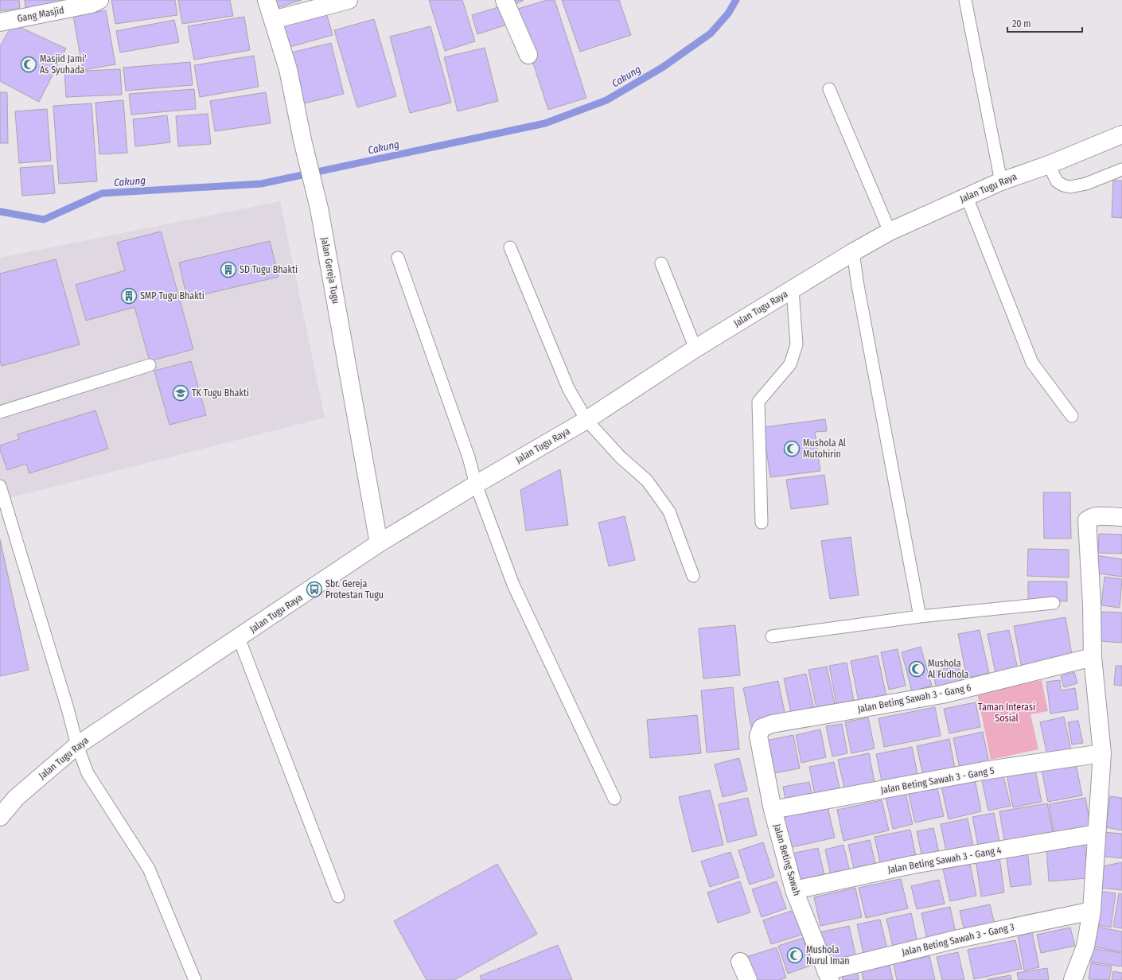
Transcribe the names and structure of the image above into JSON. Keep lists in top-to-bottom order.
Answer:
{
  "streets": {
    "street": [
      "Gang Masjid",
      "Jalan Tugu Raya",
      "Jalan Gereja Tugu",
      "Jalan Beting Sawah 3 - Gang 6",
      "Jalan Beting Sawah 3 - Gang 5",
      "Jalan Beting Sawah",
      "Jalan Beting Sawah 3 - Gang 4",
      "Jalan Beting Sawah 3 - Gang 3"
    ]
  },
  "crossings": [
    ["Jalan Tugu Raya", "Jalan Gereja Tugu"],
    ["Jalan Beting Sawah 3 - Gang 6", "Jalan Beting Sawah"],
    ["Jalan Beting Sawah 3 - Gang 5", "Jalan Beting Sawah"],
    ["Jalan Beting Sawah", "Jalan Beting Sawah 3 - Gang 4"],
    ["Jalan Beting Sawah", "Jalan Beting Sawah 3 - Gang 3"]
  ],
  "water": ["Cakung"],
  "parks": ["Taman Interasi Sosial"],
  "places": {
    "mosque": [
      "Masjid Jami' As Syuhada",
      "Mushola Al Mutohirin",
      "Mushola Al Fudhola",
      "Mushola Nurul Iman"
    ],
    "building": ["SD Tugu Bhakti", "SMP Tugu Bhakti"],
    "school or university": ["TK Tugu Bhakti"],
    "bus stop": ["Sbr. Gereja Protestan Tugu"]
  },
  "scale_bar": "20 m"
}
